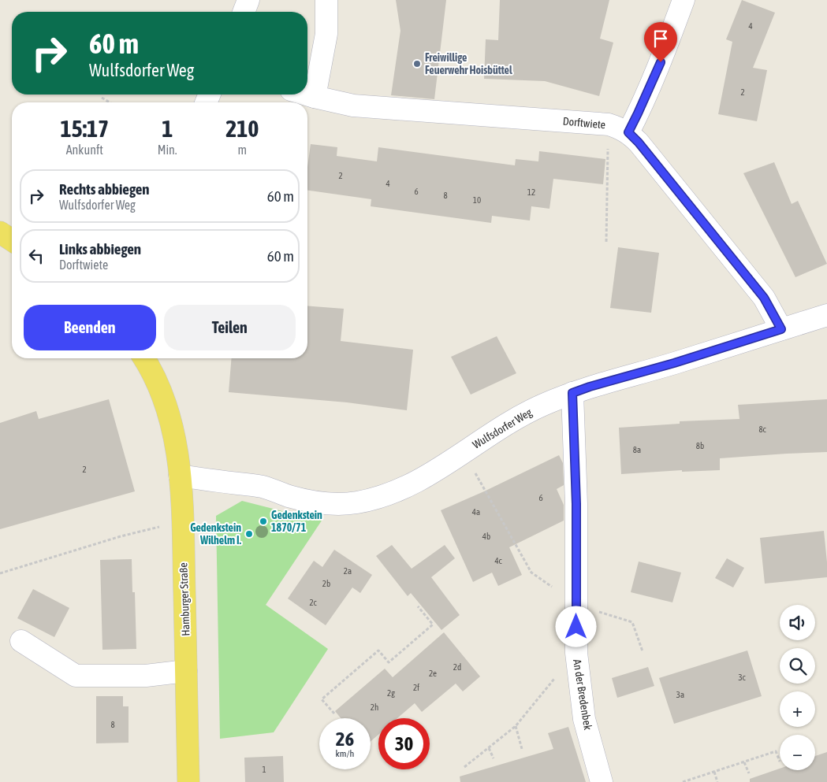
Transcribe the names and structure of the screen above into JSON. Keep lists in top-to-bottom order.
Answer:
{
  "streets": {
    "main road": ["Hamburger Straße"],
    "street": ["Dorftwiete", "Wulfsdorfer Weg", "An der Bredenbek"]
  },
  "crossings": [
    ["Dorftwiete", "Wulfsdorfer Weg"],
    ["Wulfsdorfer Weg", "Hamburger Straße"],
    ["Wulfsdorfer Weg", "An der Bredenbek"]
  ],
  "places": ["Freiwillige Feuerwehr Hoisbüttel", "Gedenkstein 1870/71", "Gedenkstein Wilhelm I."],
  "house_numbers": [
    "4",
    "2",
    "2",
    "4",
    "6",
    "12",
    "8",
    "10",
    "8c",
    "8b",
    "8a",
    "2",
    "6",
    "4a",
    "4b",
    "4c",
    "2a",
    "2b",
    "2c",
    "2d",
    "2e",
    "3c",
    "2f",
    "2g",
    "3a",
    "2h",
    "8",
    "1"
  ],
  "page": {
    "turn": ["60 m", "Wulfsdorfer Weg"],
    "eta": [
      "15:17",
      "Ankunft",
      "1",
      "Min.",
      "210",
      "m"
    ],
    "list": [
      {
        "name": "Rechts abbiegen",
        "note": "Wulfsdorfer Weg",
        "value": "60 m"
      },
      {
        "name": "Links abbiegen",
        "note": "Dorftwiete",
        "value": "60 m"
      }
    ],
    "buttons": ["Beenden", "Teilen"],
    "map_buttons": ["+", "−"],
    "speed": "26 km/h",
    "limit": "30"
  }
}
